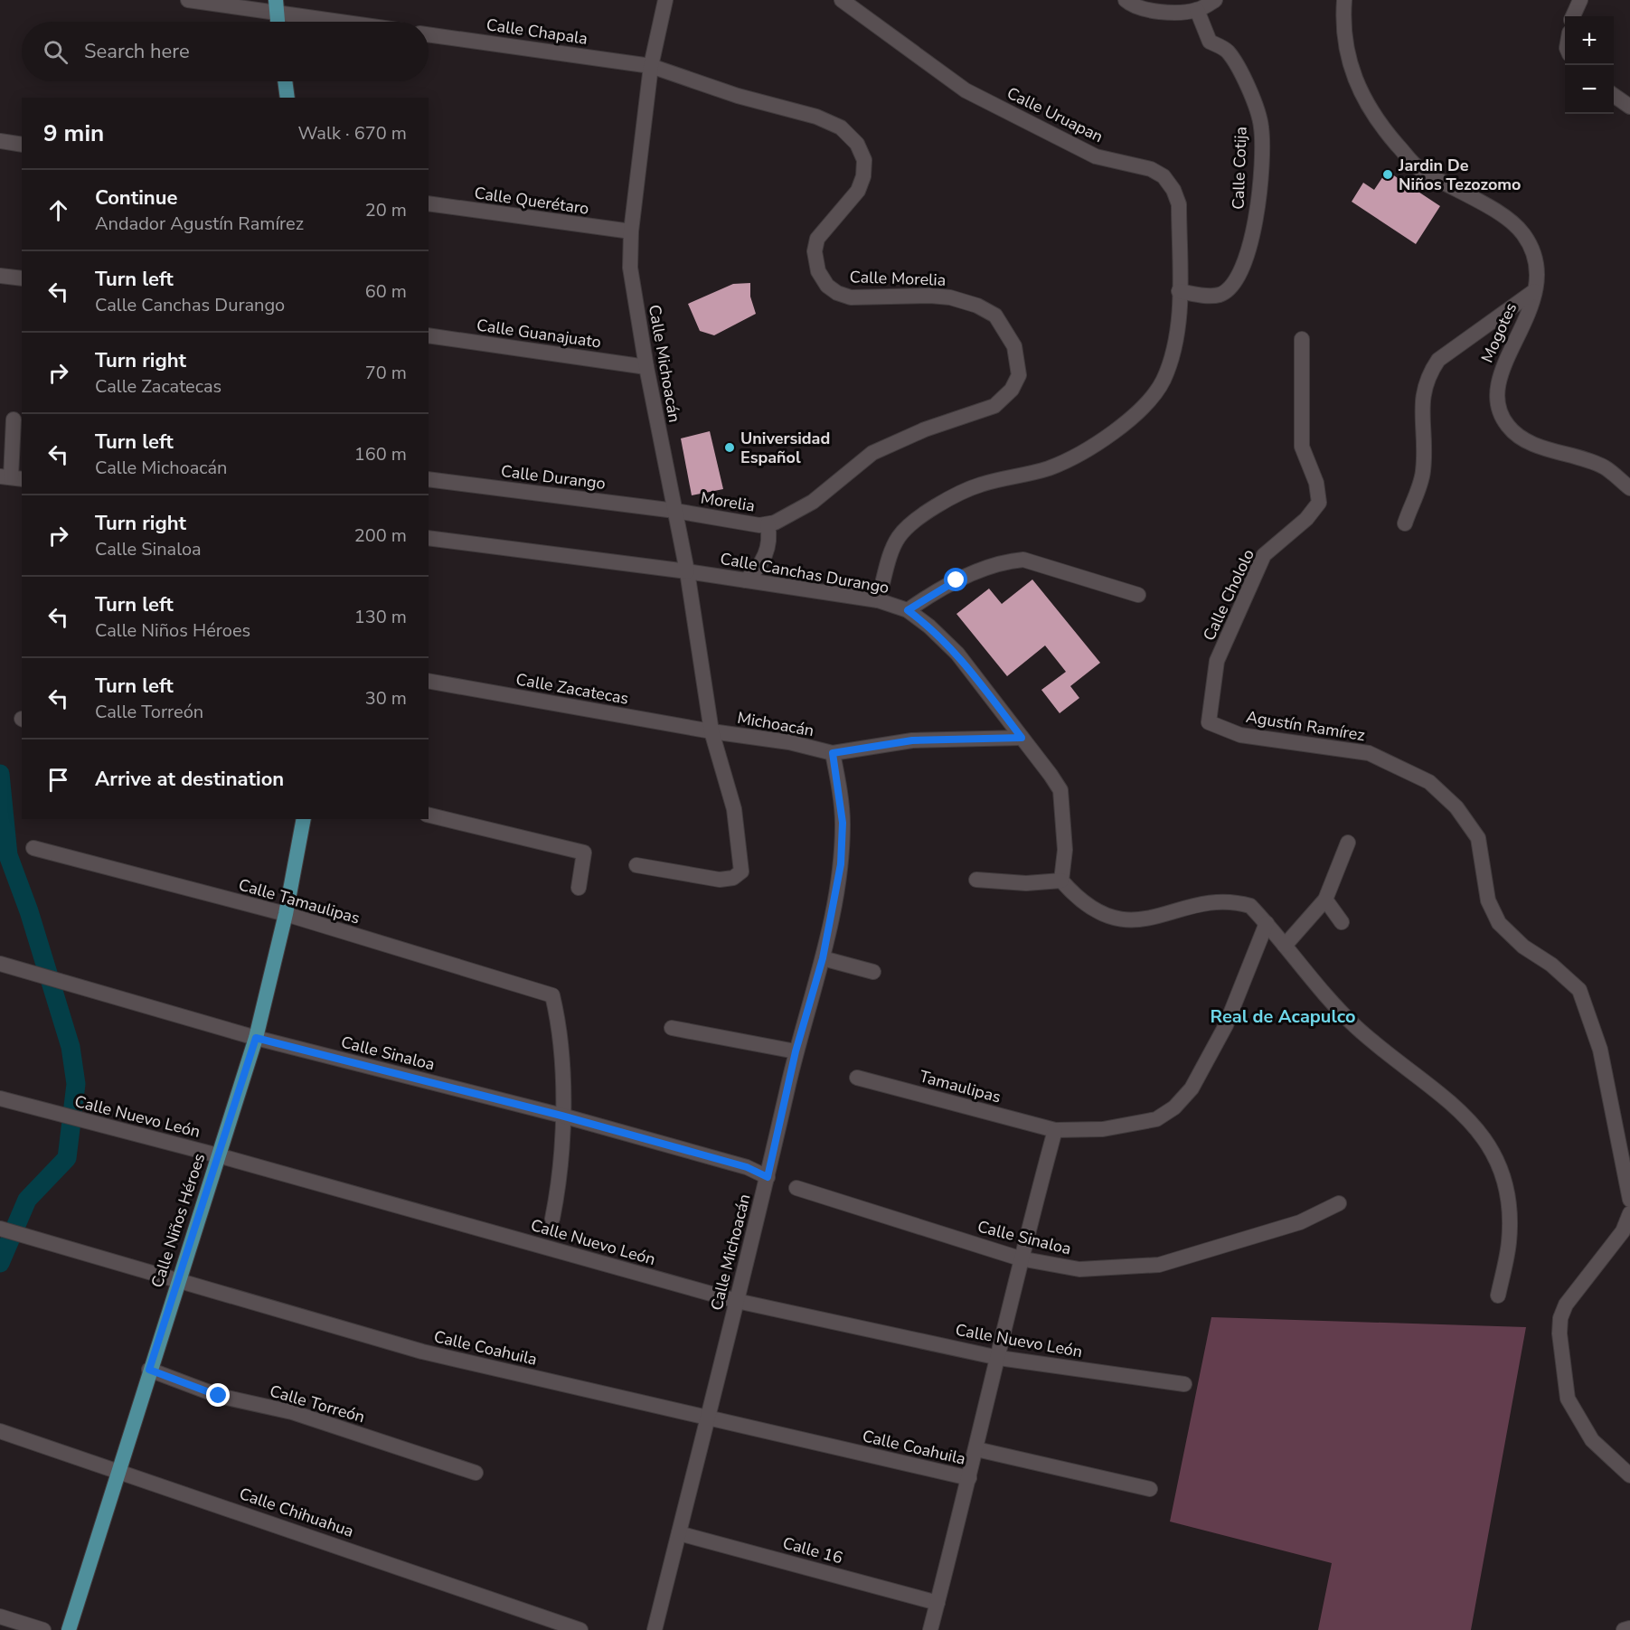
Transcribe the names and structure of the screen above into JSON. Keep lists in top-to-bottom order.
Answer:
{
  "streets": {
    "main road": ["Calle Niños Héroes"],
    "street": [
      "Calle Chapala",
      "Calle Uruapan",
      "Calle Cotija",
      "Calle Querétaro",
      "Calle Morelia",
      "Mogotes",
      "Calle Guanajuato",
      "Calle Michoacán",
      "Calle Durango",
      "Morelia",
      "Calle Canchas Durango",
      "Calle Chololo",
      "Calle Zacatecas",
      "Michoacán",
      "Agustín Ramírez",
      "Calle Tamaulipas",
      "Calle Sinaloa",
      "Tamaulipas",
      "Calle Nuevo León",
      "Calle Coahuila",
      "Calle Torreón",
      "Calle Chihuahua",
      "Calle 16"
    ]
  },
  "crossings": [
    ["Calle Chapala", "Calle Morelia"],
    ["Calle Chapala", "Calle Michoacán"],
    ["Calle Uruapan", "Calle Cotija"],
    ["Calle Uruapan", "Calle Canchas Durango"],
    ["Calle Querétaro", "Calle Michoacán"],
    ["Calle Morelia", "Calle Michoacán"],
    ["Calle Morelia", "Morelia"],
    ["Calle Guanajuato", "Calle Michoacán"],
    ["Calle Michoacán", "Calle Durango"],
    ["Calle Michoacán", "Morelia"],
    ["Calle Michoacán", "Calle Canchas Durango"],
    ["Calle Michoacán", "Calle Zacatecas"],
    ["Calle Michoacán", "Michoacán"],
    ["Calle Michoacán", "Calle Sinaloa"],
    ["Calle Michoacán", "Calle Nuevo León"],
    ["Calle Michoacán", "Calle Coahuila"],
    ["Calle Michoacán", "Calle 16"],
    ["Calle Durango", "Morelia"],
    ["Calle Chololo", "Agustín Ramírez"],
    ["Calle Zacatecas", "Michoacán"],
    ["Calle Tamaulipas", "Calle Sinaloa"],
    ["Calle Tamaulipas", "Calle Niños Héroes"],
    ["Calle Sinaloa", "Calle Niños Héroes"],
    ["Calle Nuevo León", "Calle Niños Héroes"],
    ["Calle Niños Héroes", "Calle Coahuila"],
    ["Calle Niños Héroes", "Calle Torreón"],
    ["Calle Niños Héroes", "Calle Chihuahua"]
  ],
  "districts": ["Real de Acapulco"],
  "places": ["Jardin De Niños Tezozomo", "Universidad Español"],
  "page": {
    "map_buttons": ["+", "−"],
    "search": "Search here",
    "heading": ["9 min", "Walk · 670 m"],
    "list": [
      ["Continue", "Andador Agustín Ramírez", "20 m"],
      ["Turn left", "Calle Canchas Durango", "60 m"],
      ["Turn right", "Calle Zacatecas", "70 m"],
      ["Turn left", "Calle Michoacán", "160 m"],
      ["Turn right", "Calle Sinaloa", "200 m"],
      ["Turn left", "Calle Niños Héroes", "130 m"],
      ["Turn left", "Calle Torreón", "30 m"],
      "Arrive at destination"
    ]
  }
}
